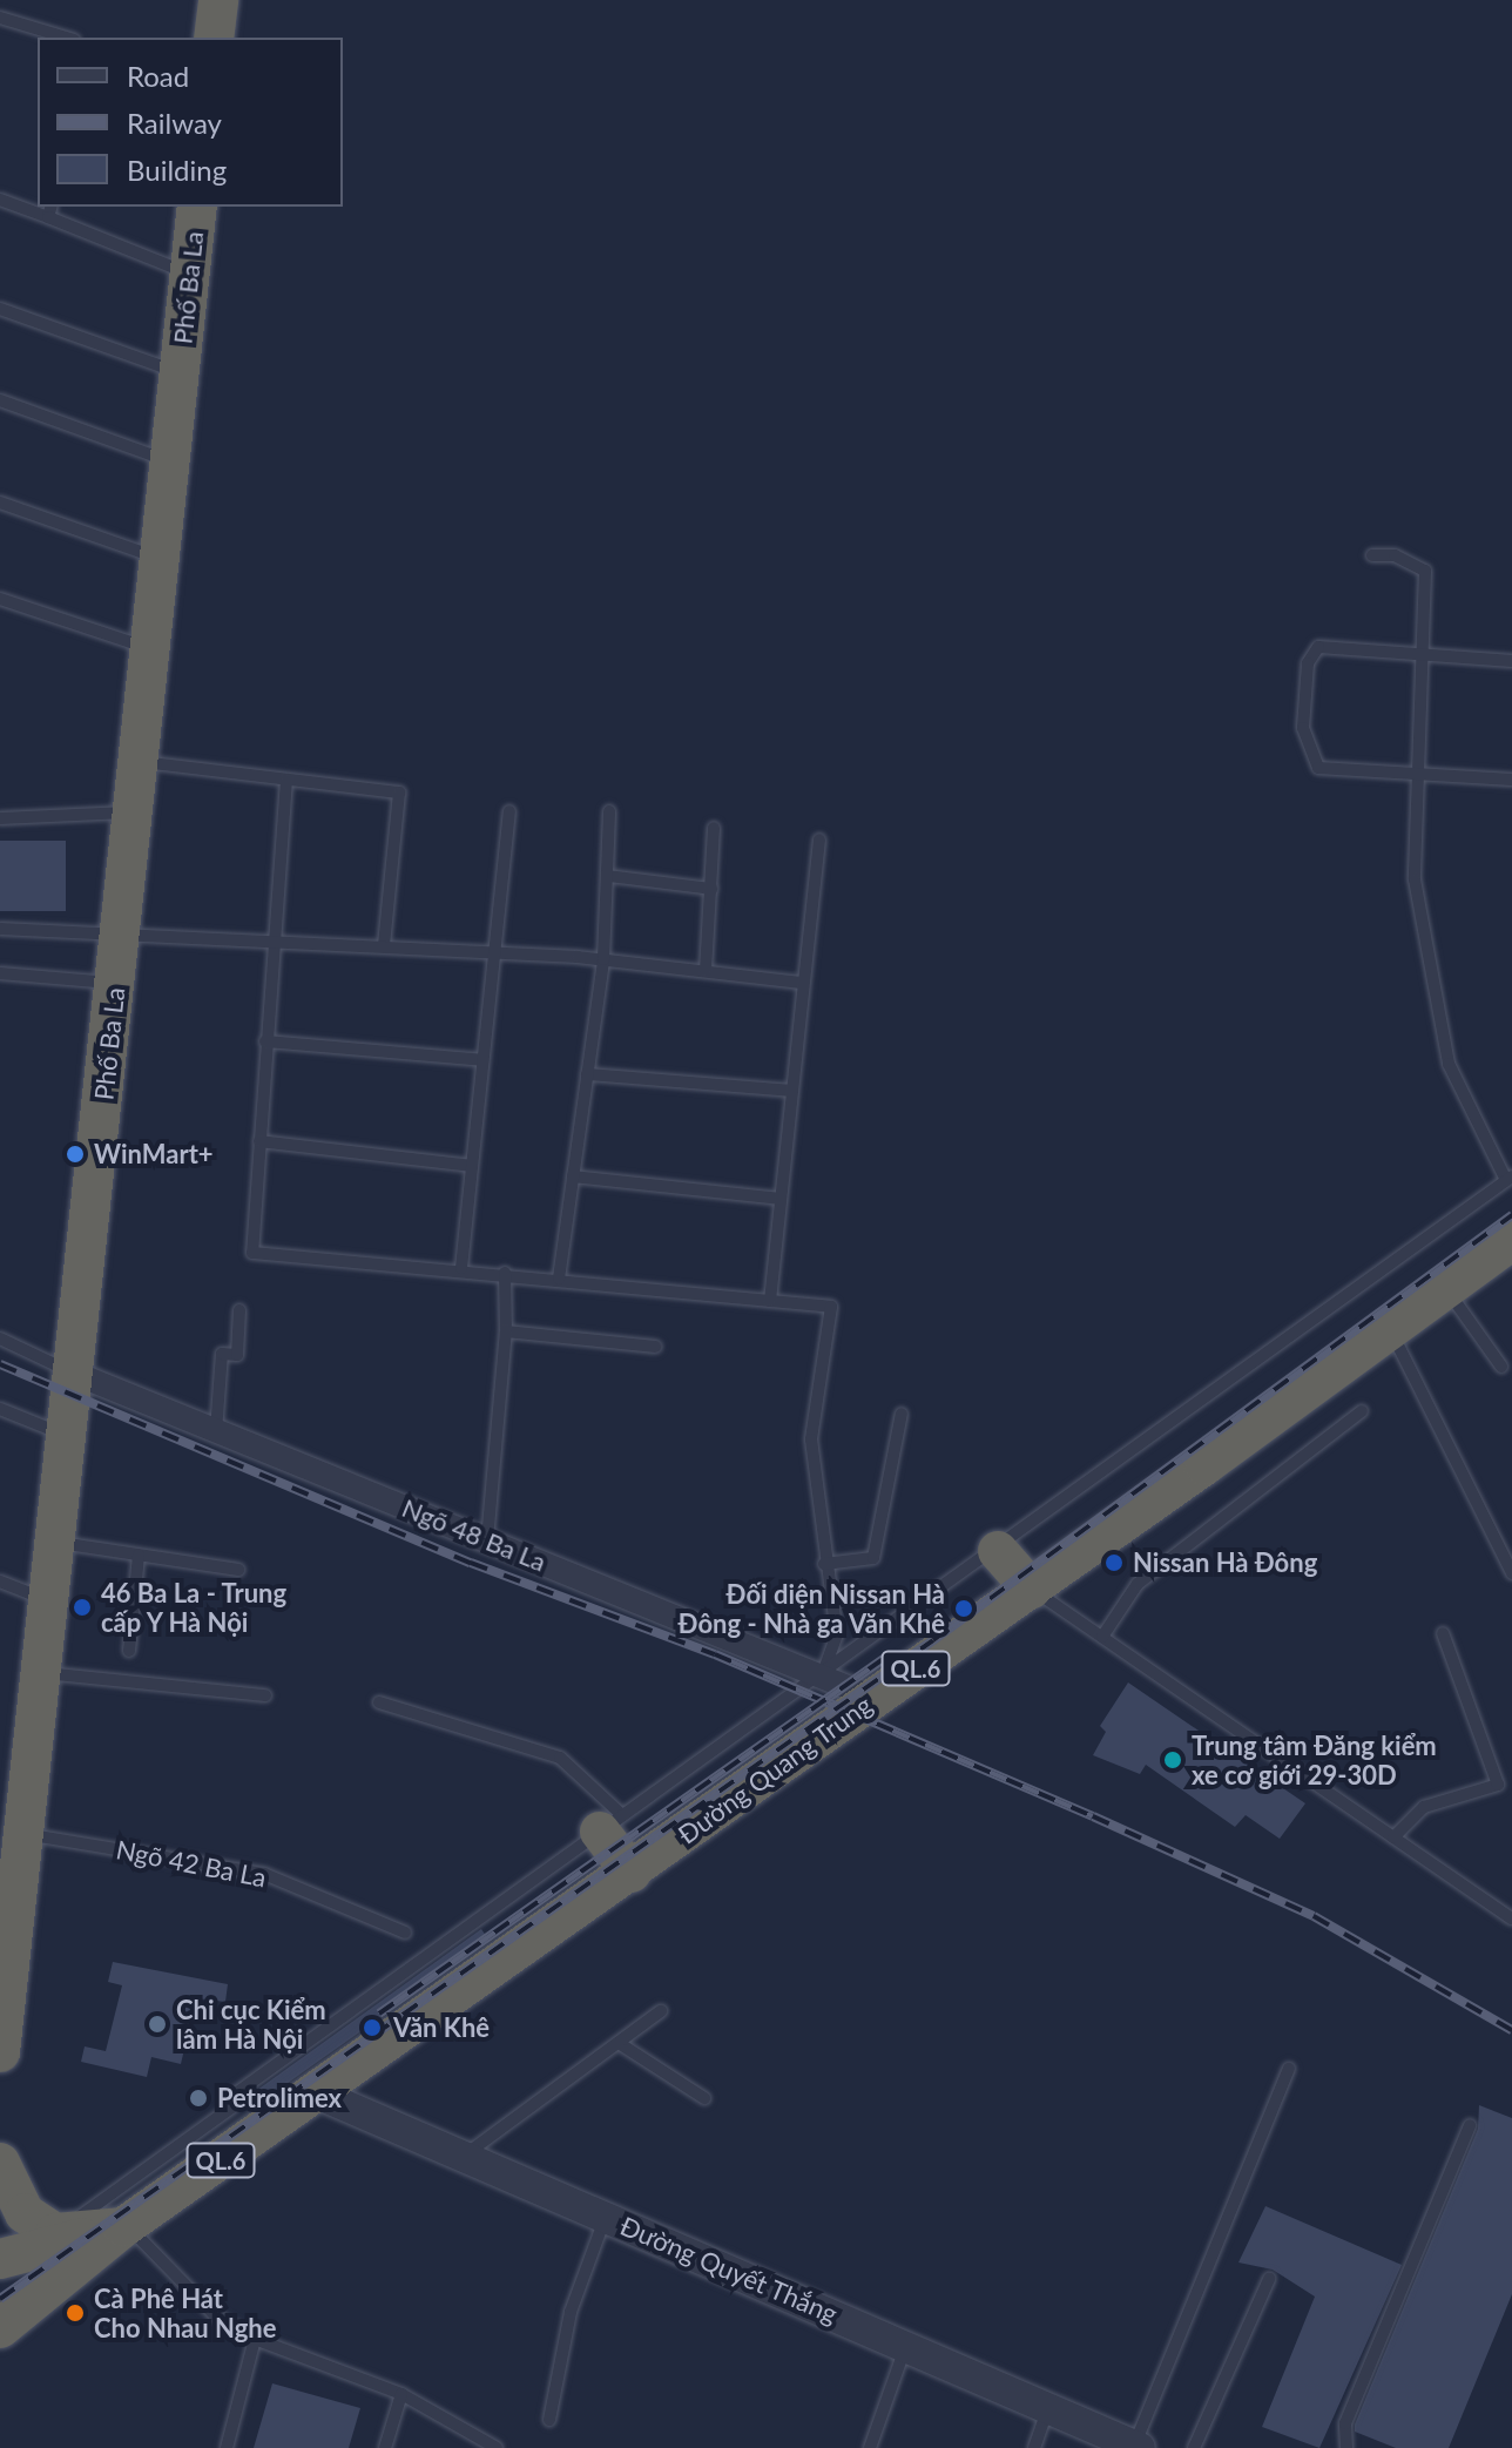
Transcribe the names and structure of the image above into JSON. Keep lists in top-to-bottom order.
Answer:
{
  "streets": {
    "highway": ["Phố Ba La", "QL.6", "Đường Quang Trung"],
    "street": ["Ngõ 48 Ba La", "Đường Quyết Thắng"],
    "lane": ["Ngõ 42 Ba La"]
  },
  "crossings": [
    ["Phố Ba La", "Ngõ 48 Ba La"],
    ["Phố Ba La", "Ngõ 42 Ba La"],
    ["Ngõ 48 Ba La", "Đường Quang Trung"],
    ["Đường Quang Trung", "Đường Quyết Thắng"]
  ],
  "places": [
    "WinMart+",
    "Nissan Hà Đông",
    "46 Ba La - Trung cấp Y Hà Nội",
    "Đối diện Nissan Hà Đông - Nhà ga Văn Khê",
    "Trung tâm Đăng kiểm xe cơ giới 29-30D",
    "Chi cục Kiểm lâm Hà Nội",
    "Văn Khê",
    "Petrolimex",
    "Cà Phê Hát Cho Nhau Nghe"
  ],
  "legend": ["Road", "Railway", "Building"]
}
